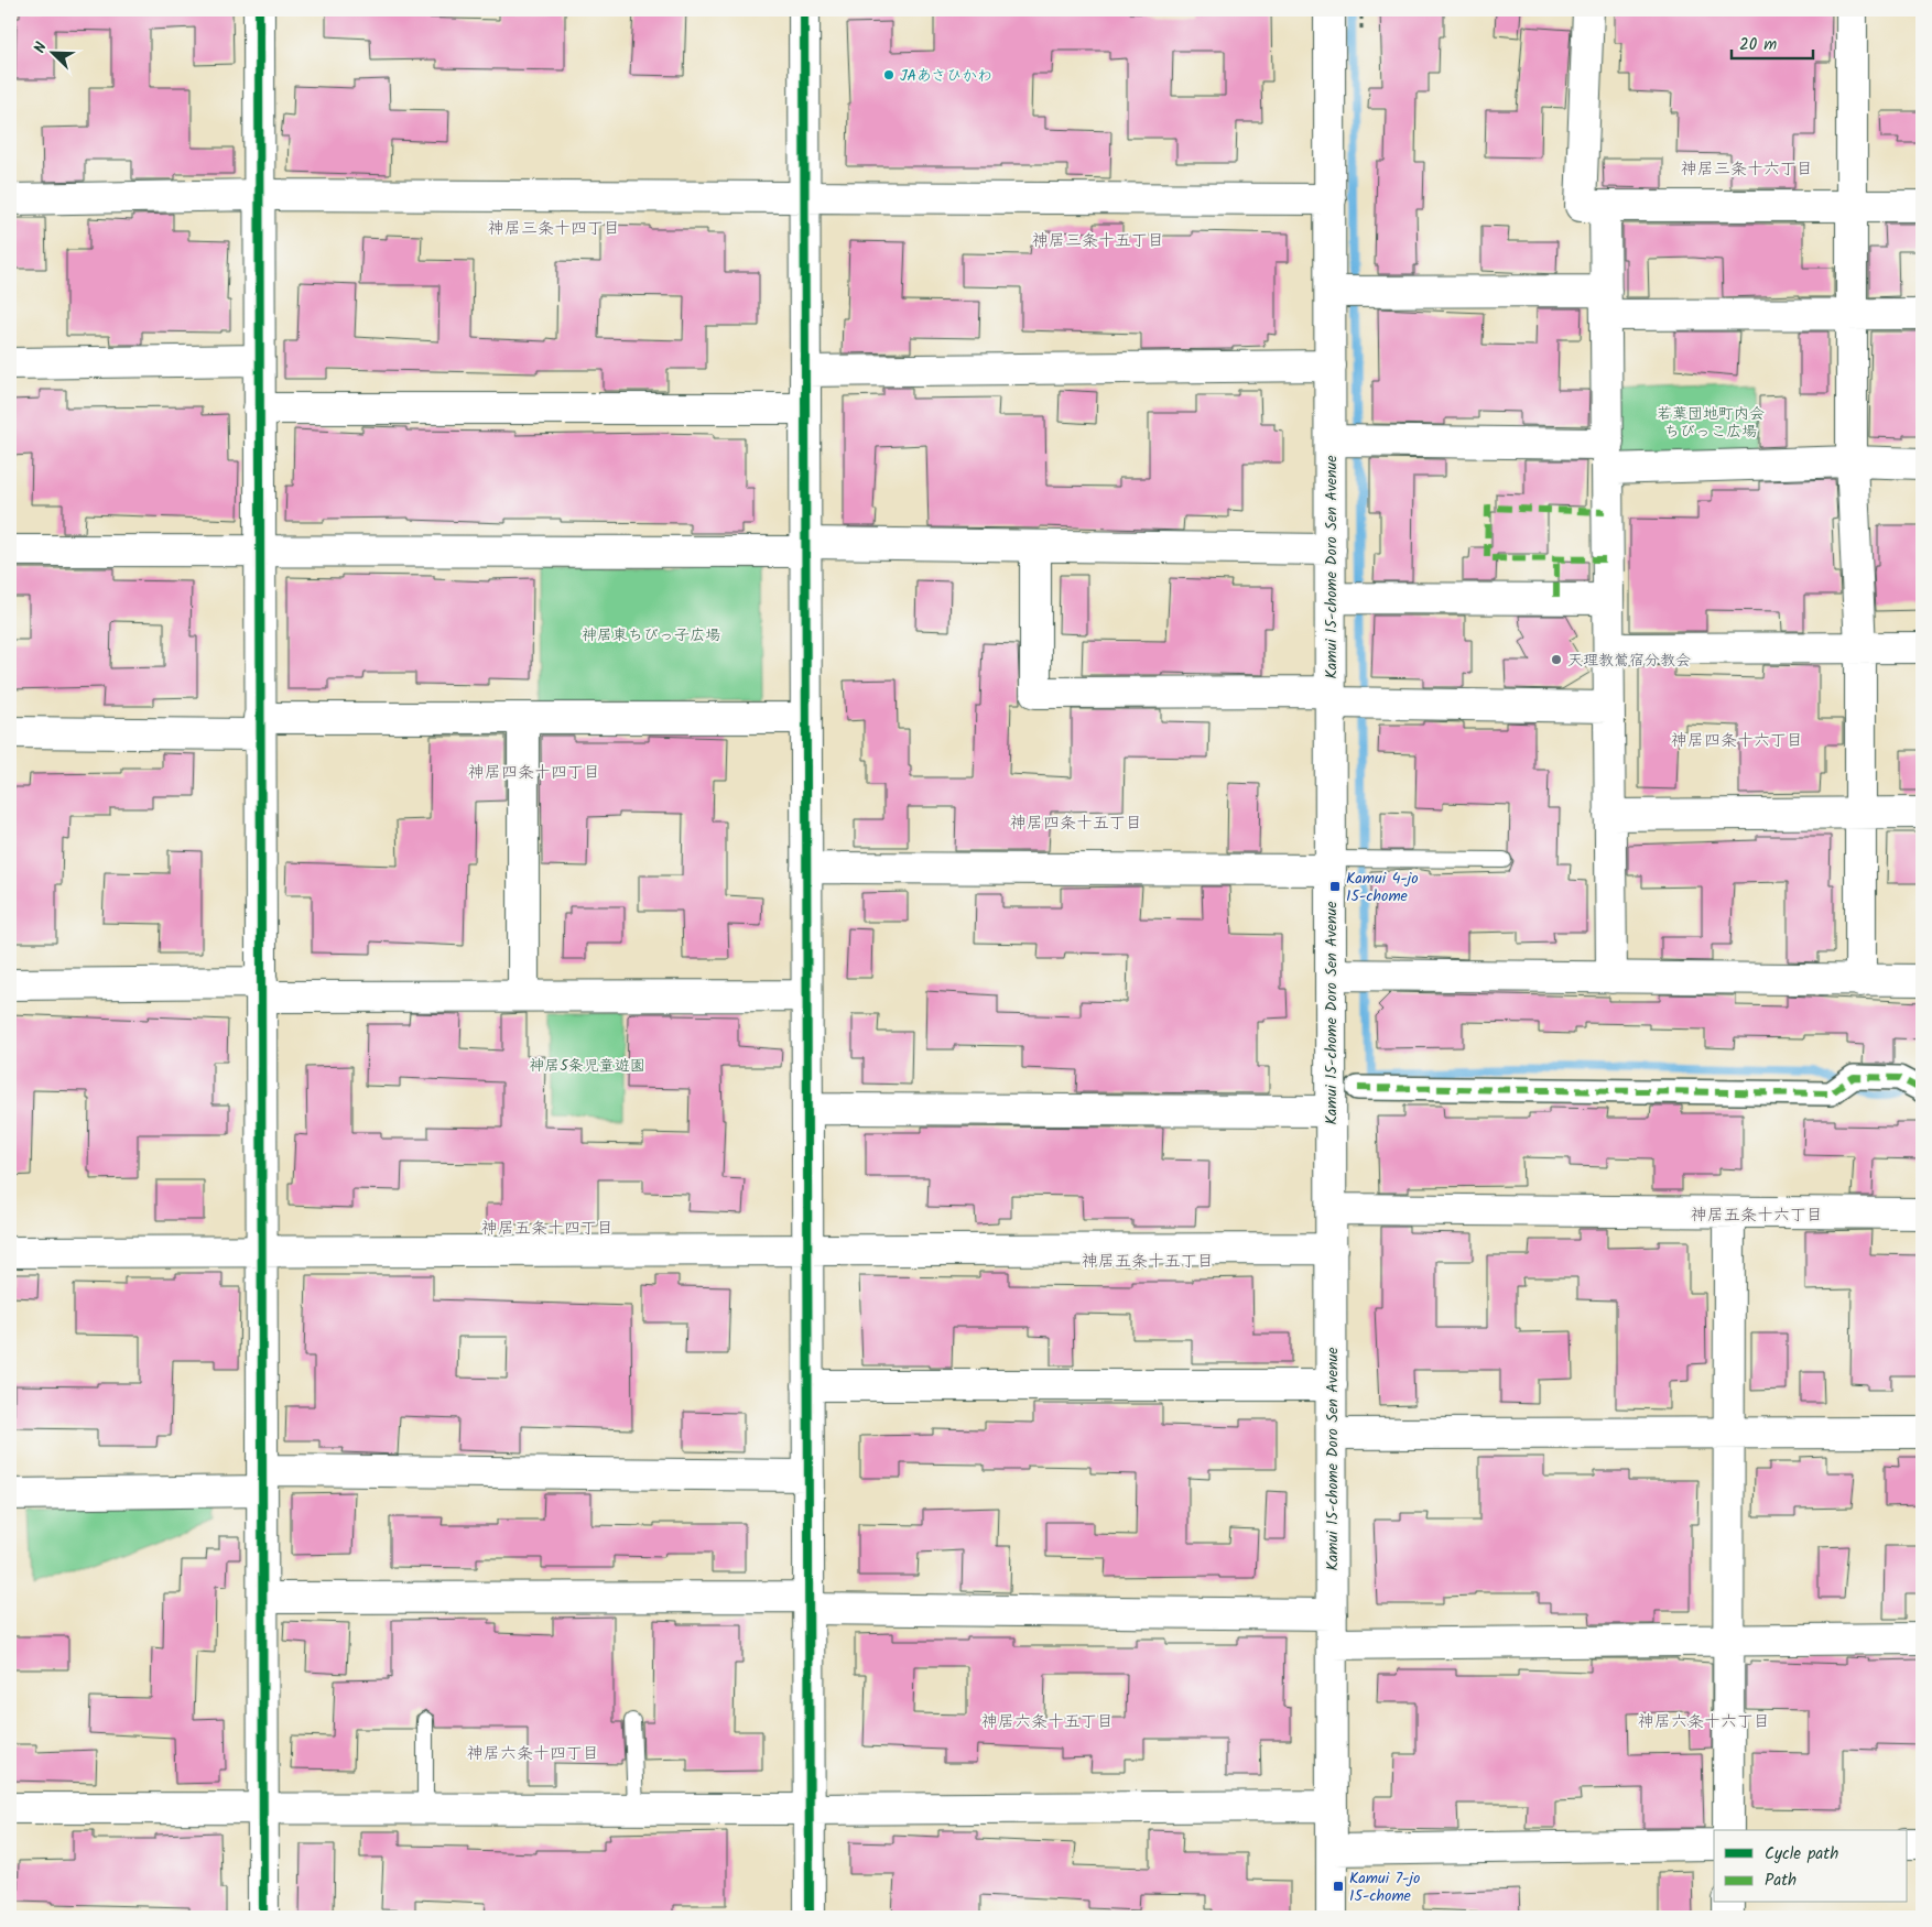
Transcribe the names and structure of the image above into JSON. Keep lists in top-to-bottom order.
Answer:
{
  "streets": {
    "street": ["Kamui 15-chome Doro Sen Avenue"]
  },
  "districts": [
    "神居三条十六丁目",
    "神居三条十四丁目",
    "神居三条十五丁目",
    "神居四条十六丁目",
    "神居四条十四丁目",
    "神居四条十五丁目",
    "神居五条十六丁目",
    "神居五条十四丁目",
    "神居五条十五丁目",
    "神居六条十五丁目",
    "神居六条十六丁目",
    "神居六条十四丁目"
  ],
  "parks": ["若葉団地町内会 ちびっこ広場", "神居東ちびっ子広場", "神居5条児童遊園"],
  "places": {
    "other": ["JAあさひかわ", "天理教鶯宿分教会"],
    "transit": ["Kamui 4-jo 15-chome", "Kamui 7-jo 15-chome"]
  },
  "legend": ["Cycle path", "Path"],
  "scale_bar": "20 m",
  "north": "top left"
}
